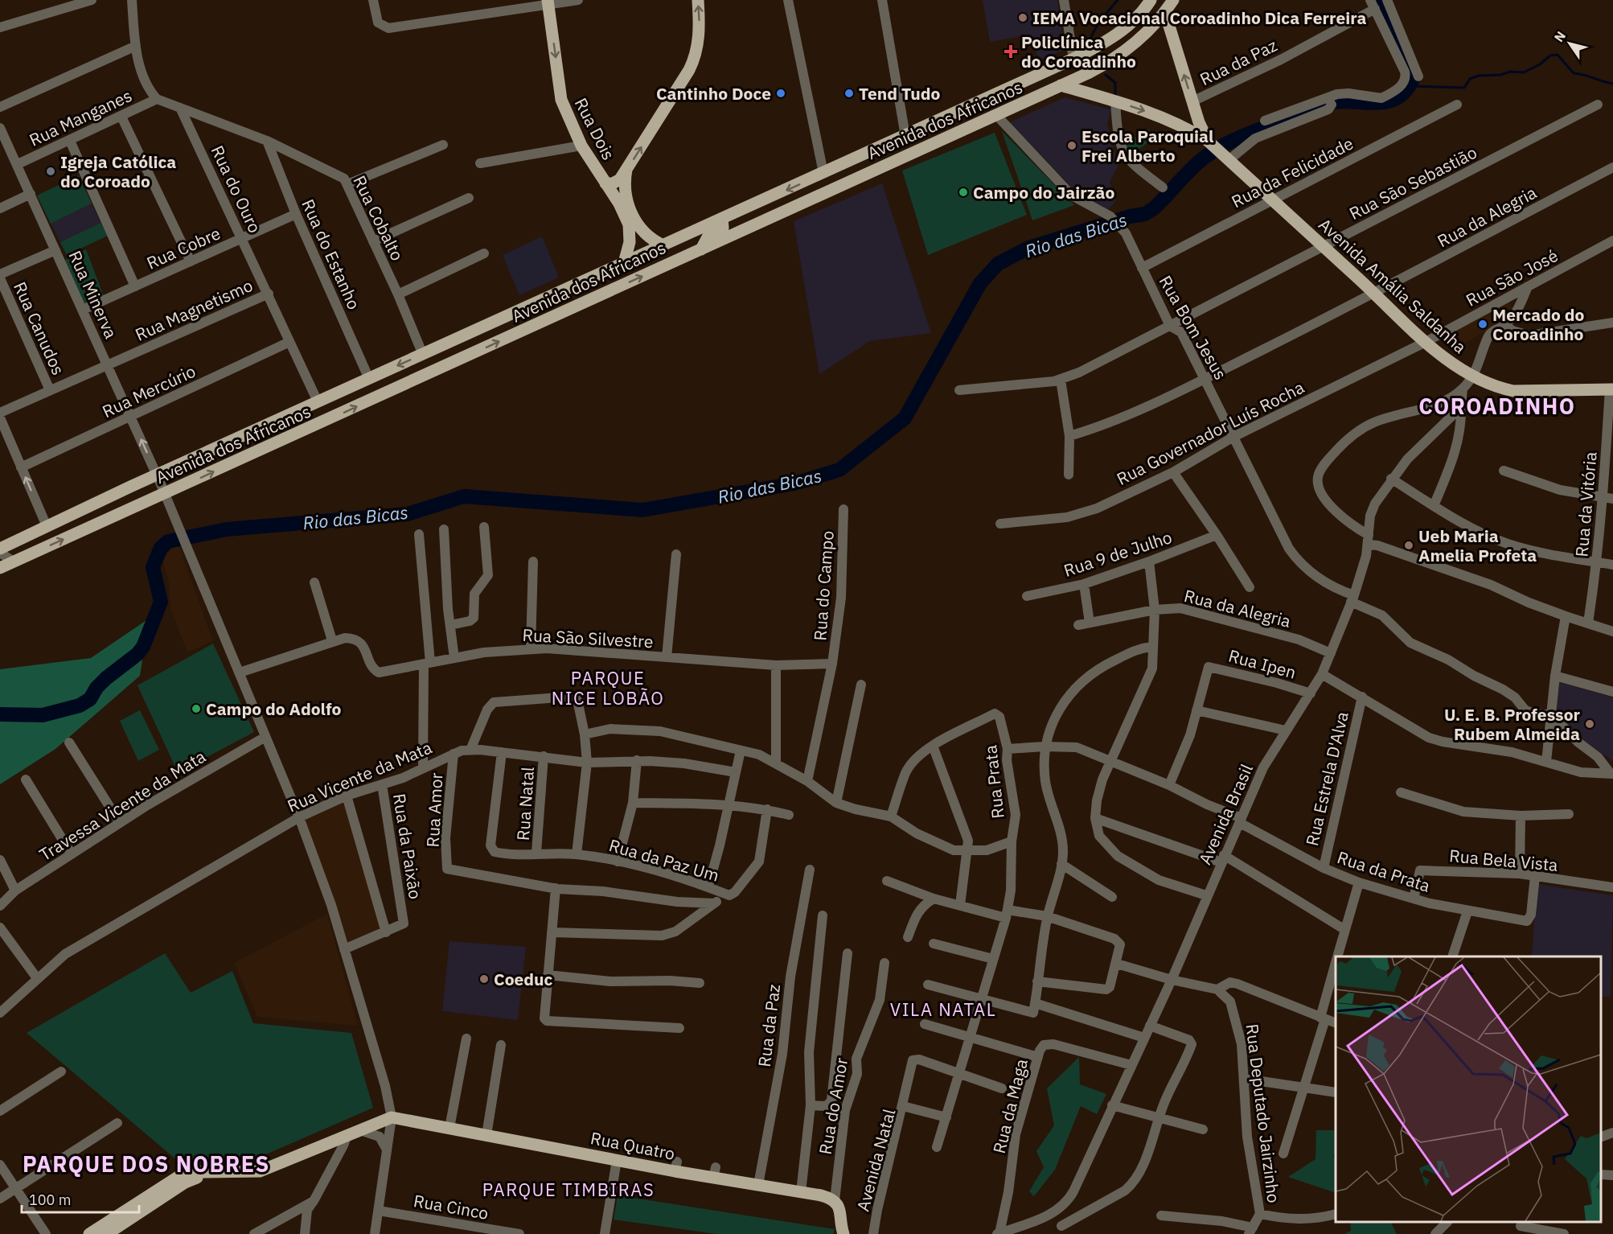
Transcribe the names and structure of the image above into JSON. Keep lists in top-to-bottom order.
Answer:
{
  "streets": {
    "main road": [
      "Avenida dos Africanos",
      "Rua Dois",
      "Avenida Amália Saldanha",
      "Rua Quatro"
    ],
    "street": [
      "Rua da Paz",
      "Rua Manganes",
      "Rua da Felicidade",
      "Rua São Sebastião",
      "Rua do Ouro",
      "Rua da Alegria",
      "Rua Cobalto",
      "Rua Cobre",
      "Rua do Estanho",
      "Rua São José",
      "Rua Minerva",
      "Rua Magnetismo",
      "Rua Bom Jesus",
      "Rua Canudos",
      "Rua Mercúrio",
      "Rua Governador Luís Rocha",
      "Rua da Vitória",
      "Rua 9 de Julho",
      "Rua do Campo",
      "Rua São Silvestre",
      "Rua Ipen",
      "Rua Vicente da Mata",
      "Rua Estrela D'Alva",
      "Rua Prata",
      "Rua Natal",
      "Travessa Vicente da Mata",
      "Rua Amor",
      "Avenida Brasil",
      "Rua da Paixão",
      "Rua da Paz Um",
      "Rua Bela Vista",
      "Rua da Prata",
      "Rua do Amor",
      "Rua da Maga",
      "Rua Deputado Jairzinho",
      "Avenida Natal",
      "Rua Cinco"
    ]
  },
  "crossings": [
    ["Rua da Paz", "Avenida Amália Saldanha"],
    ["Rua da Paz", "Rua Quatro"],
    ["Rua Manganes", "Rua Minerva"],
    ["Avenida dos Africanos", "Rua Dois"],
    ["Avenida dos Africanos", "Rua do Ouro"],
    ["Avenida dos Africanos", "Rua Cobalto"],
    ["Avenida dos Africanos", "Rua do Estanho"],
    ["Avenida dos Africanos", "Avenida Amália Saldanha"],
    ["Avenida dos Africanos", "Rua Minerva"],
    ["Avenida dos Africanos", "Rua Bom Jesus"],
    ["Rua da Felicidade", "Avenida Amália Saldanha"],
    ["Rua da Felicidade", "Rua Bom Jesus"],
    ["Rua São Sebastião", "Avenida Amália Saldanha"],
    ["Rua São Sebastião", "Rua Bom Jesus"],
    ["Rua do Ouro", "Rua Cobalto"],
    ["Rua do Ouro", "Rua Cobre"],
    ["Rua do Ouro", "Rua Magnetismo"],
    ["Rua do Ouro", "Rua Mercúrio"],
    ["Rua da Alegria", "Avenida Amália Saldanha"],
    ["Rua da Alegria", "Rua Bom Jesus"],
    ["Rua da Alegria", "Avenida Brasil"],
    ["Rua Cobalto", "Rua do Estanho"],
    ["Rua Cobre", "Rua do Estanho"],
    ["Rua Cobre", "Rua Minerva"],
    ["Rua São José", "Avenida Amália Saldanha"],
    ["Rua São José", "Rua Governador Luís Rocha"],
    ["Avenida Amália Saldanha", "Rua Governador Luís Rocha"],
    ["Avenida Amália Saldanha", "Rua da Vitória"],
    ["Rua Minerva", "Rua Magnetismo"],
    ["Rua Minerva", "Rua Mercúrio"],
    ["Rua Minerva", "Rua São Silvestre"],
    ["Rua Minerva", "Rua Vicente da Mata"],
    ["Rua Minerva", "Travessa Vicente da Mata"],
    ["Rua Minerva", "Rua Quatro"],
    ["Rua Minerva", "Rua Cinco"],
    ["Rua Magnetismo", "Rua Canudos"],
    ["Rua Bom Jesus", "Rua Governador Luís Rocha"],
    ["Rua Bom Jesus", "Avenida Brasil"],
    ["Rua do Campo", "Rua São Silvestre"],
    ["Rua Ipen", "Avenida Brasil"],
    ["Rua Vicente da Mata", "Rua Natal"],
    ["Rua Vicente da Mata", "Rua Amor"],
    ["Rua Vicente da Mata", "Rua da Paixão"],
    ["Rua Vicente da Mata", "Rua da Paz Um"],
    ["Rua Estrela D'Alva", "Rua da Prata"],
    ["Rua Prata", "Rua da Prata"],
    ["Rua Natal", "Rua da Paz Um"],
    ["Avenida Brasil", "Rua da Prata"],
    ["Avenida Brasil", "Rua da Maga"],
    ["Rua Bela Vista", "Rua da Prata"],
    ["Rua do Amor", "Rua Quatro"]
  ],
  "one_way": ["Rua Dois"],
  "districts": [
    "COROADINHO",
    "PARQUE NICE LOBÃO",
    "VILA NATAL",
    "PARQUE DOS NOBRES",
    "PARQUE TIMBIRAS"
  ],
  "water": ["Rio das Bicas"],
  "places": {
    "other": [
      "IEMA Vocacional Coroadinho Dica Ferreira",
      "Cantinho Doce",
      "Tend Tudo",
      "Escola Paroquial Frei Alberto",
      "Igreja Católica do Coroado",
      "Campo do Jairzão",
      "Mercado do Coroadinho",
      "Ueb Maria Amelia Profeta",
      "Campo do Adolfo",
      "U. E. B. Professor Rubem Almeida",
      "Coeduc"
    ],
    "health": ["Policlínica do Coroadinho"]
  },
  "scale_bar": "100 m",
  "north": "top left"
}
